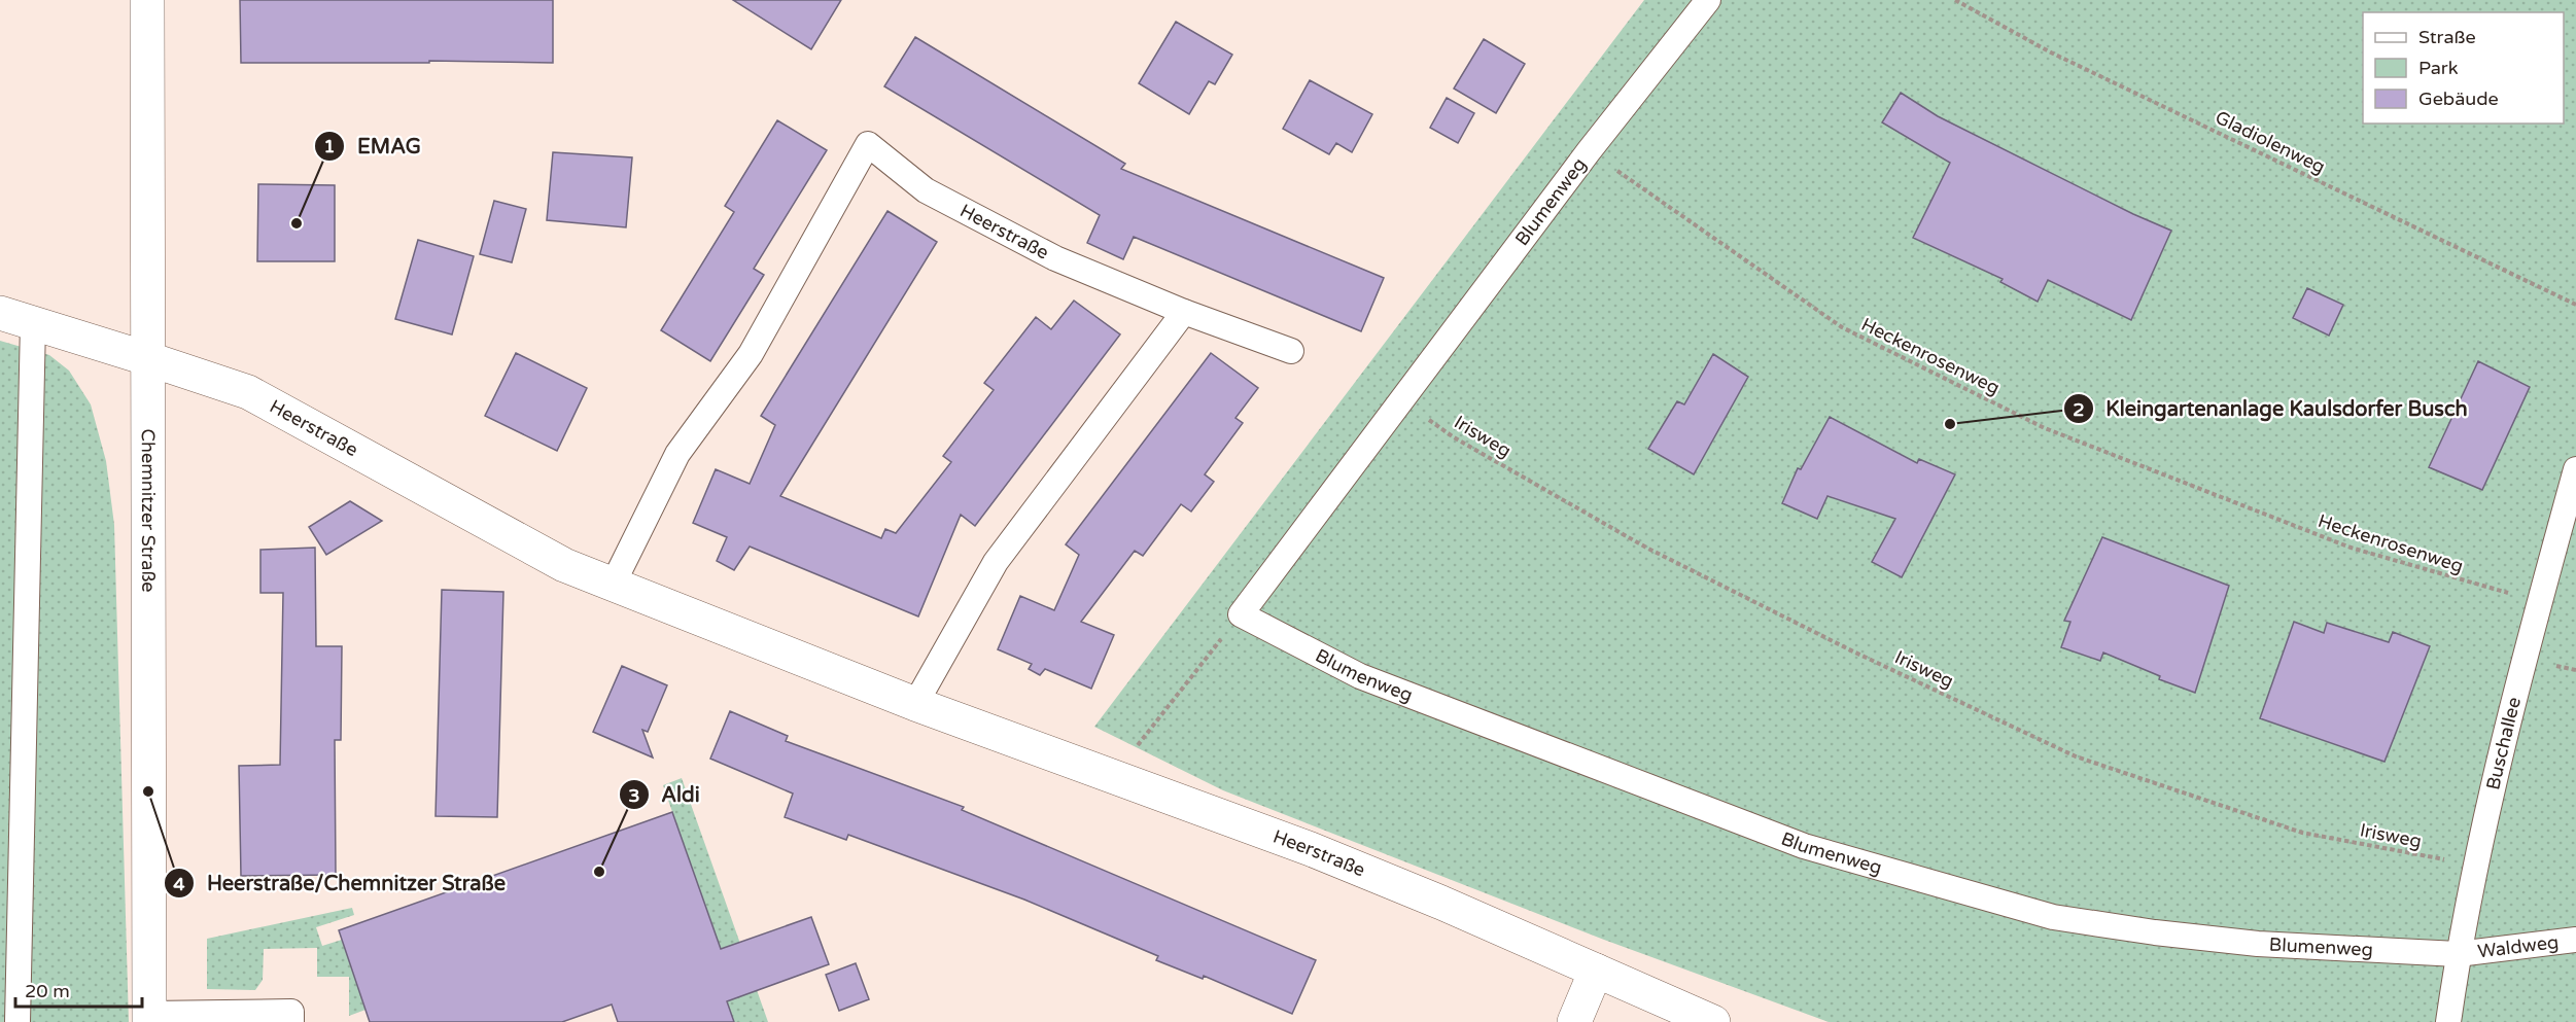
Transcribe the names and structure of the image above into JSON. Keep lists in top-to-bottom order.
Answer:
{
  "streets": {
    "street": ["Heerstraße", "Chemnitzer Straße"],
    "lane": ["Blumenweg", "Buschallee", "Waldweg"],
    "path": ["Gladiolenweg", "Heckenrosenweg", "Irisweg"]
  },
  "crossings": [
    ["Blumenweg", "Heckenrosenweg"],
    ["Blumenweg", "Irisweg"],
    ["Blumenweg", "Buschallee"],
    ["Blumenweg", "Waldweg"],
    ["Heerstraße", "Chemnitzer Straße"],
    ["Heckenrosenweg", "Buschallee"],
    ["Irisweg", "Buschallee"],
    ["Buschallee", "Waldweg"]
  ],
  "places": [
    "EMAG",
    "Kleingartenanlage Kaulsdorfer Busch",
    "Heerstraße/Chemnitzer Straße",
    "Aldi"
  ],
  "legend": ["Straße", "Park", "Gebäude"],
  "scale_bar": "20 m"
}
